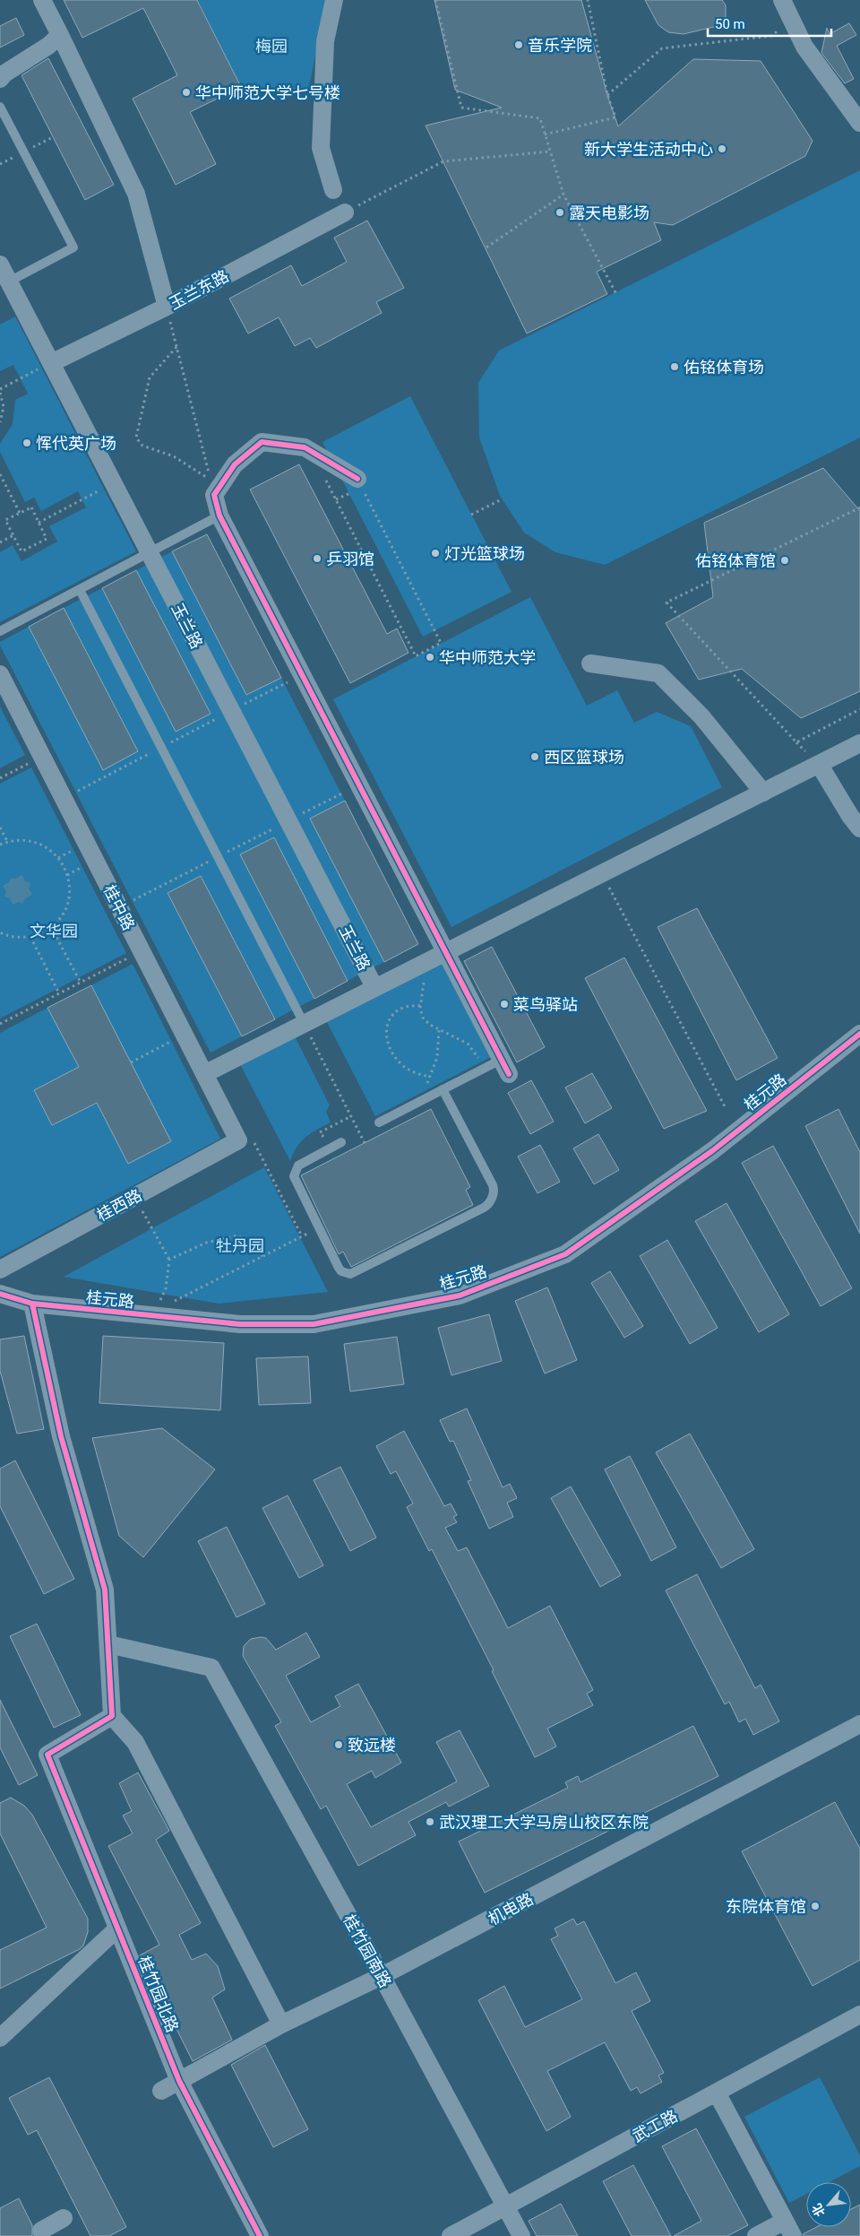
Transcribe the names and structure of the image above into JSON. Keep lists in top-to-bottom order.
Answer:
{
  "streets": {
    "street": [
      "玉兰东路",
      "玉兰路",
      "桂中路",
      "桂元路",
      "桂西路",
      "机电路",
      "桂竹园南路",
      "桂竹园北路",
      "武工路"
    ]
  },
  "crossings": [
    ["玉兰东路", "玉兰路"],
    ["桂中路", "桂西路"],
    ["机电路", "桂竹园南路"],
    ["机电路", "桂竹园北路"],
    ["桂竹园南路", "武工路"]
  ],
  "parks": ["梅园", "文华园", "牡丹园"],
  "places": [
    "音乐学院",
    "华中师范大学七号楼",
    "新大学生活动中心",
    "露天电影场",
    "佑铭体育场",
    "恽代英广场",
    "灯光篮球场",
    "乒羽馆",
    "佑铭体育馆",
    "华中师范大学",
    "西区篮球场",
    "菜鸟驿站",
    "致远楼",
    "武汉理工大学马房山校区东院",
    "东院体育馆"
  ],
  "scale_bar": "50 m",
  "north": "bottom left"
}
